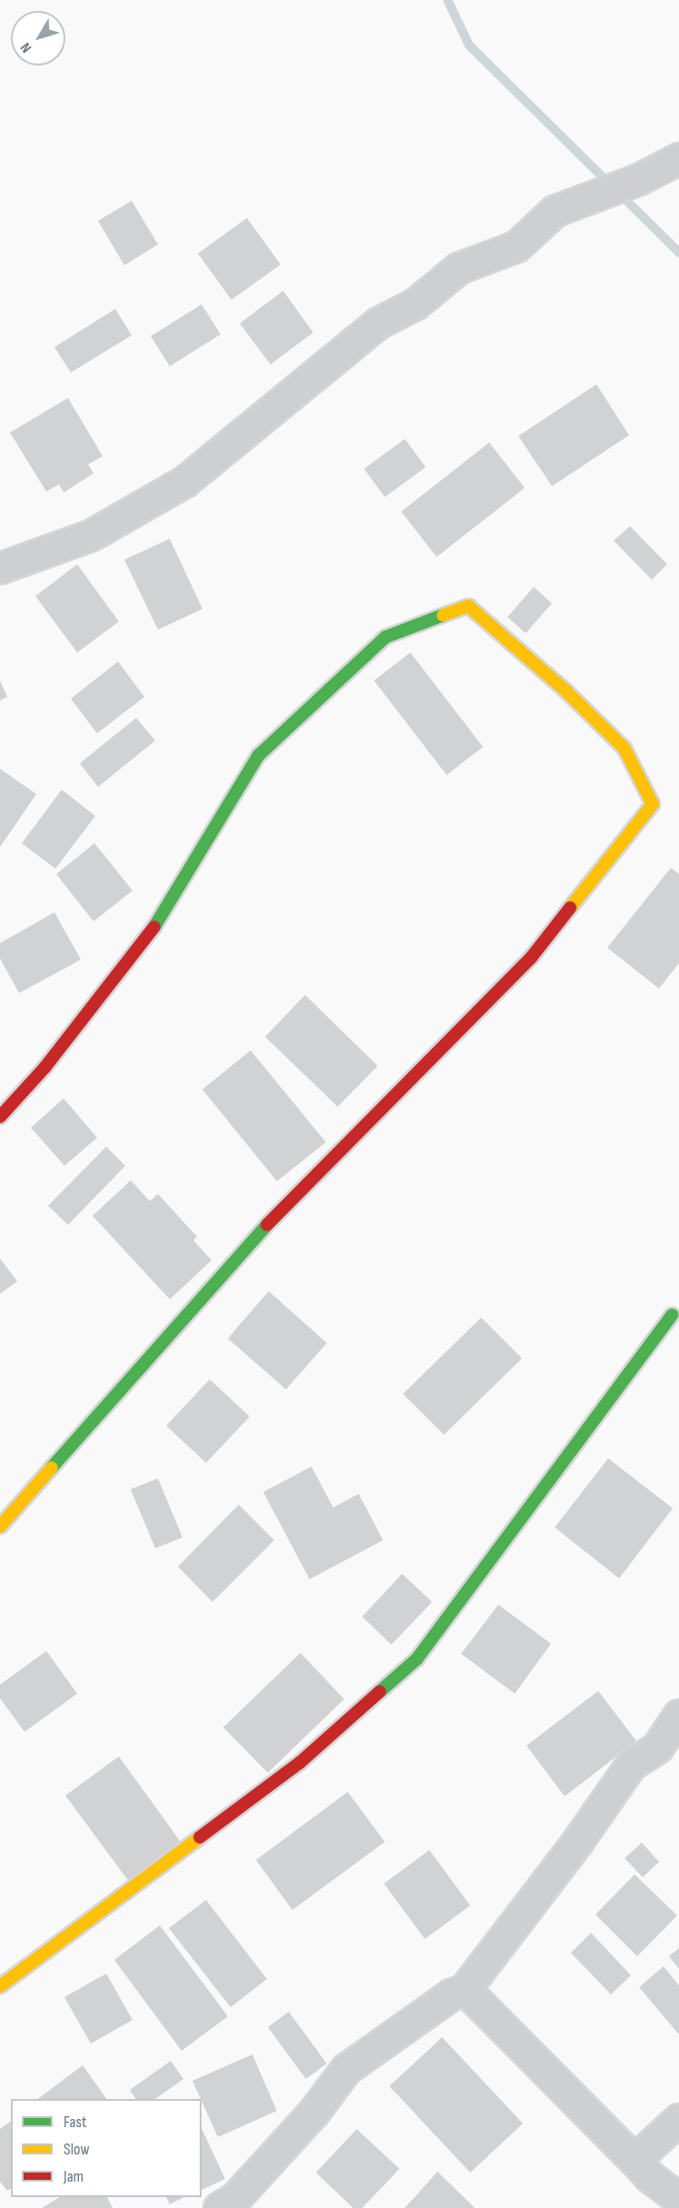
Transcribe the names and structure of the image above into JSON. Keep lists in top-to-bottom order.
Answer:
{
  "legend": ["Fast", "Slow", "Jam"],
  "north": "bottom left"
}
